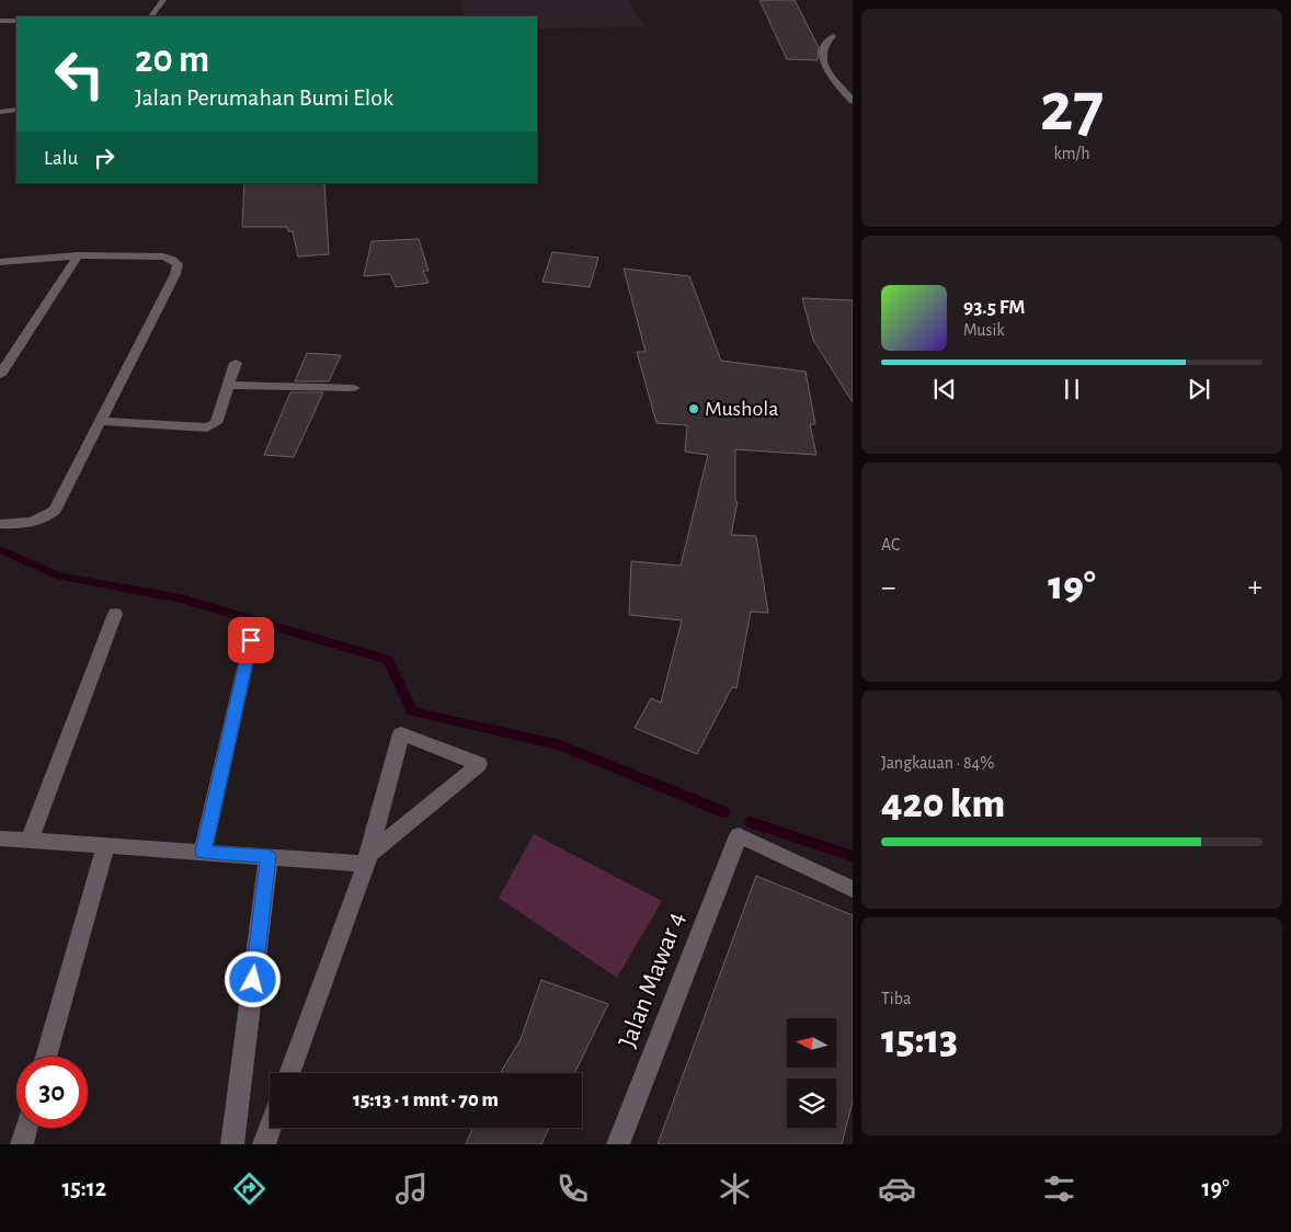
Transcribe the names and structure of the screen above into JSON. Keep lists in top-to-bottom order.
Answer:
{
  "streets": {
    "street": ["Jalan Mawar 4"]
  },
  "places": ["Mushola"],
  "north": "left",
  "page": {
    "tile": [
      ["27", "km/h"],
      "AC",
      ["Jangkauan · 84%", "420 km"],
      ["Tiba", "15:13"]
    ],
    "turn": ["20 m", "Jalan Perumahan Bumi Elok"],
    "then": "Lalu",
    "song": ["93.5 FM", "Musik"],
    "heat": ["−", "19°", "+"],
    "limit": "30",
    "trip": "15:13 · 1 mnt · 70 m",
    "tabs": ["15:12", "19°"]
  }
}
